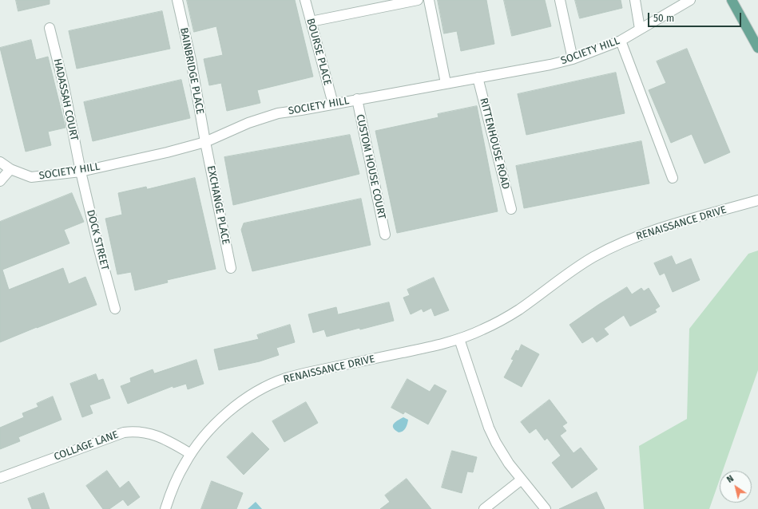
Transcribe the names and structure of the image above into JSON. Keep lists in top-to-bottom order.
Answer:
{
  "streets": {
    "street": [
      "SOCIETY HILL",
      "BOURSE PLACE",
      "BAINBRIDGE PLACE",
      "HADASSAH COURT",
      "RITTENHOUSE ROAD",
      "CUSTOM HOUSE COURT",
      "EXCHANGE PLACE",
      "RENAISSANCE DRIVE",
      "DOCK STREET",
      "COLLAGE LANE"
    ]
  },
  "crossings": [
    ["SOCIETY HILL", "BOURSE PLACE"],
    ["SOCIETY HILL", "BAINBRIDGE PLACE"],
    ["SOCIETY HILL", "HADASSAH COURT"],
    ["SOCIETY HILL", "RITTENHOUSE ROAD"],
    ["SOCIETY HILL", "CUSTOM HOUSE COURT"],
    ["SOCIETY HILL", "EXCHANGE PLACE"],
    ["SOCIETY HILL", "DOCK STREET"],
    ["BAINBRIDGE PLACE", "EXCHANGE PLACE"],
    ["HADASSAH COURT", "DOCK STREET"],
    ["RENAISSANCE DRIVE", "COLLAGE LANE"]
  ],
  "scale_bar": "50 m",
  "north": "top left"
}
